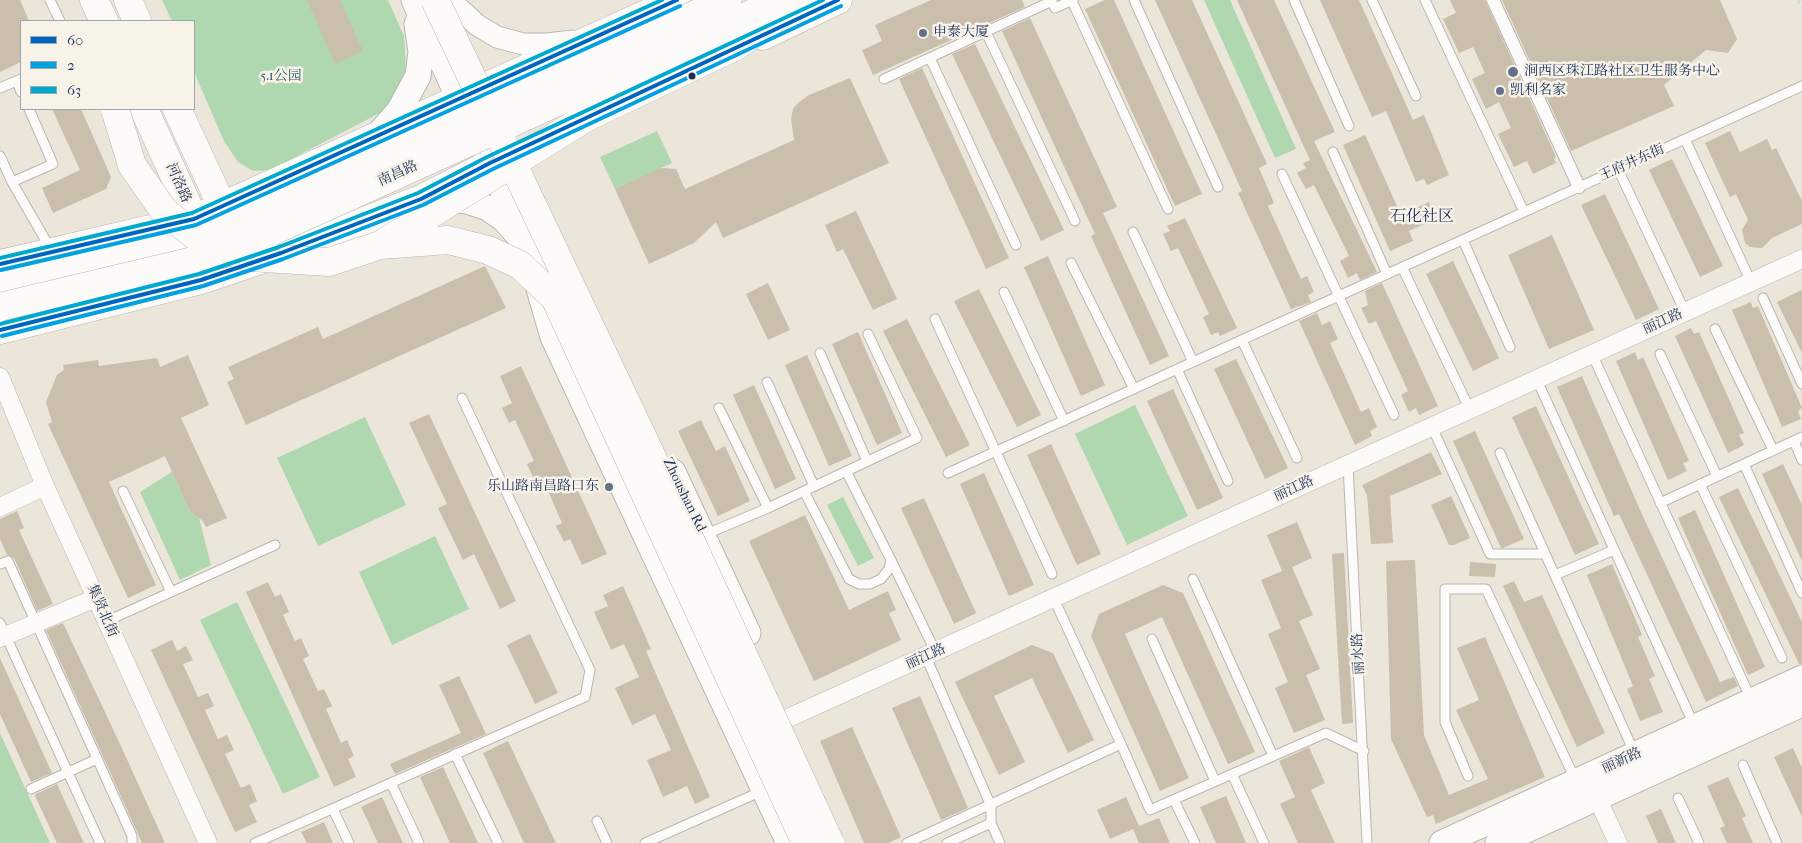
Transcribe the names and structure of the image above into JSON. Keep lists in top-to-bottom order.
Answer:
{
  "streets": {
    "main road": [
      "南昌路",
      "河洛路",
      "Zhoushan Rd",
      "丽新路"
    ],
    "street": ["丽江路", "集贤北街"],
    "lane": ["王府井东街", "丽水路"]
  },
  "crossings": [
    ["丽江路", "Zhoushan Rd"],
    ["丽江路", "丽水路"]
  ],
  "districts": ["石化社区"],
  "parks": ["5.1公园"],
  "places": [
    "申泰大厦",
    "涧西区珠江路社区卫生服务中心",
    "凯利名家",
    "乐山路南昌路口东"
  ],
  "lines": ["transit line 60", "transit line 63", "transit line 2"],
  "legend": ["60", "2", "63"]
}
